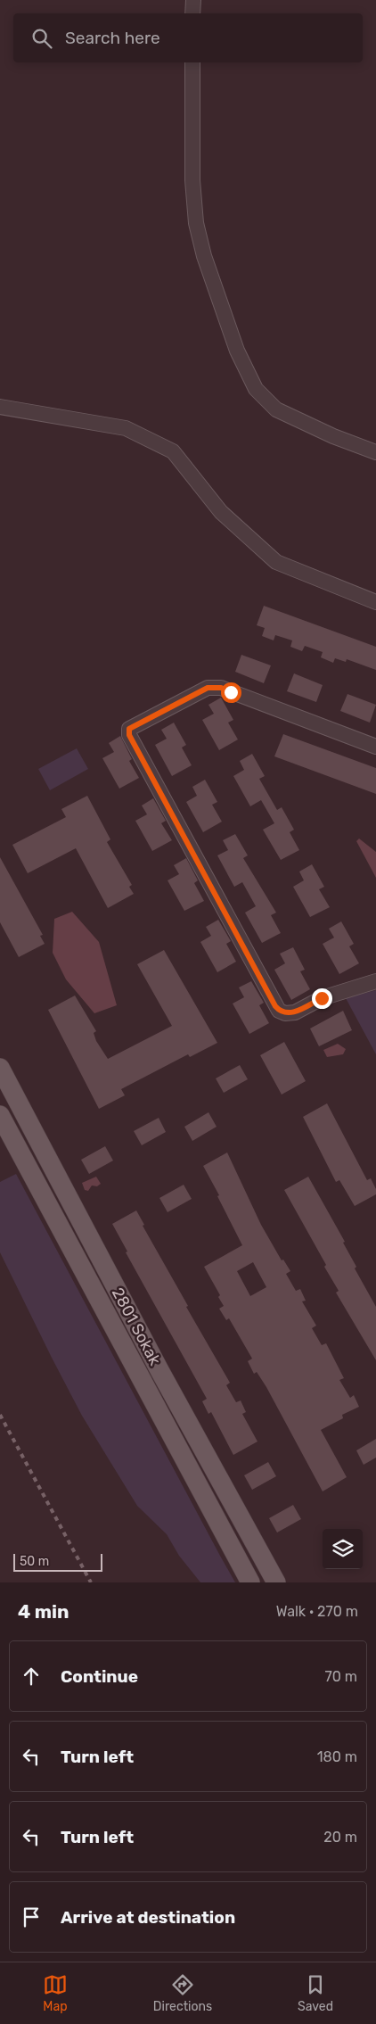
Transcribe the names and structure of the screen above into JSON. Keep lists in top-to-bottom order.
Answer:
{
  "streets": {
    "main road": ["2801 Sokak"]
  },
  "scale_bar": "50 m",
  "page": {
    "search": "Search here",
    "scale": "50 m",
    "heading": ["4 min", "Walk · 270 m"],
    "list": [
      ["Continue", "70 m"],
      ["Turn left", "180 m"],
      ["Turn left", "20 m"],
      "Arrive at destination"
    ],
    "nav": ["Map", "Directions", "Saved"]
  }
}
